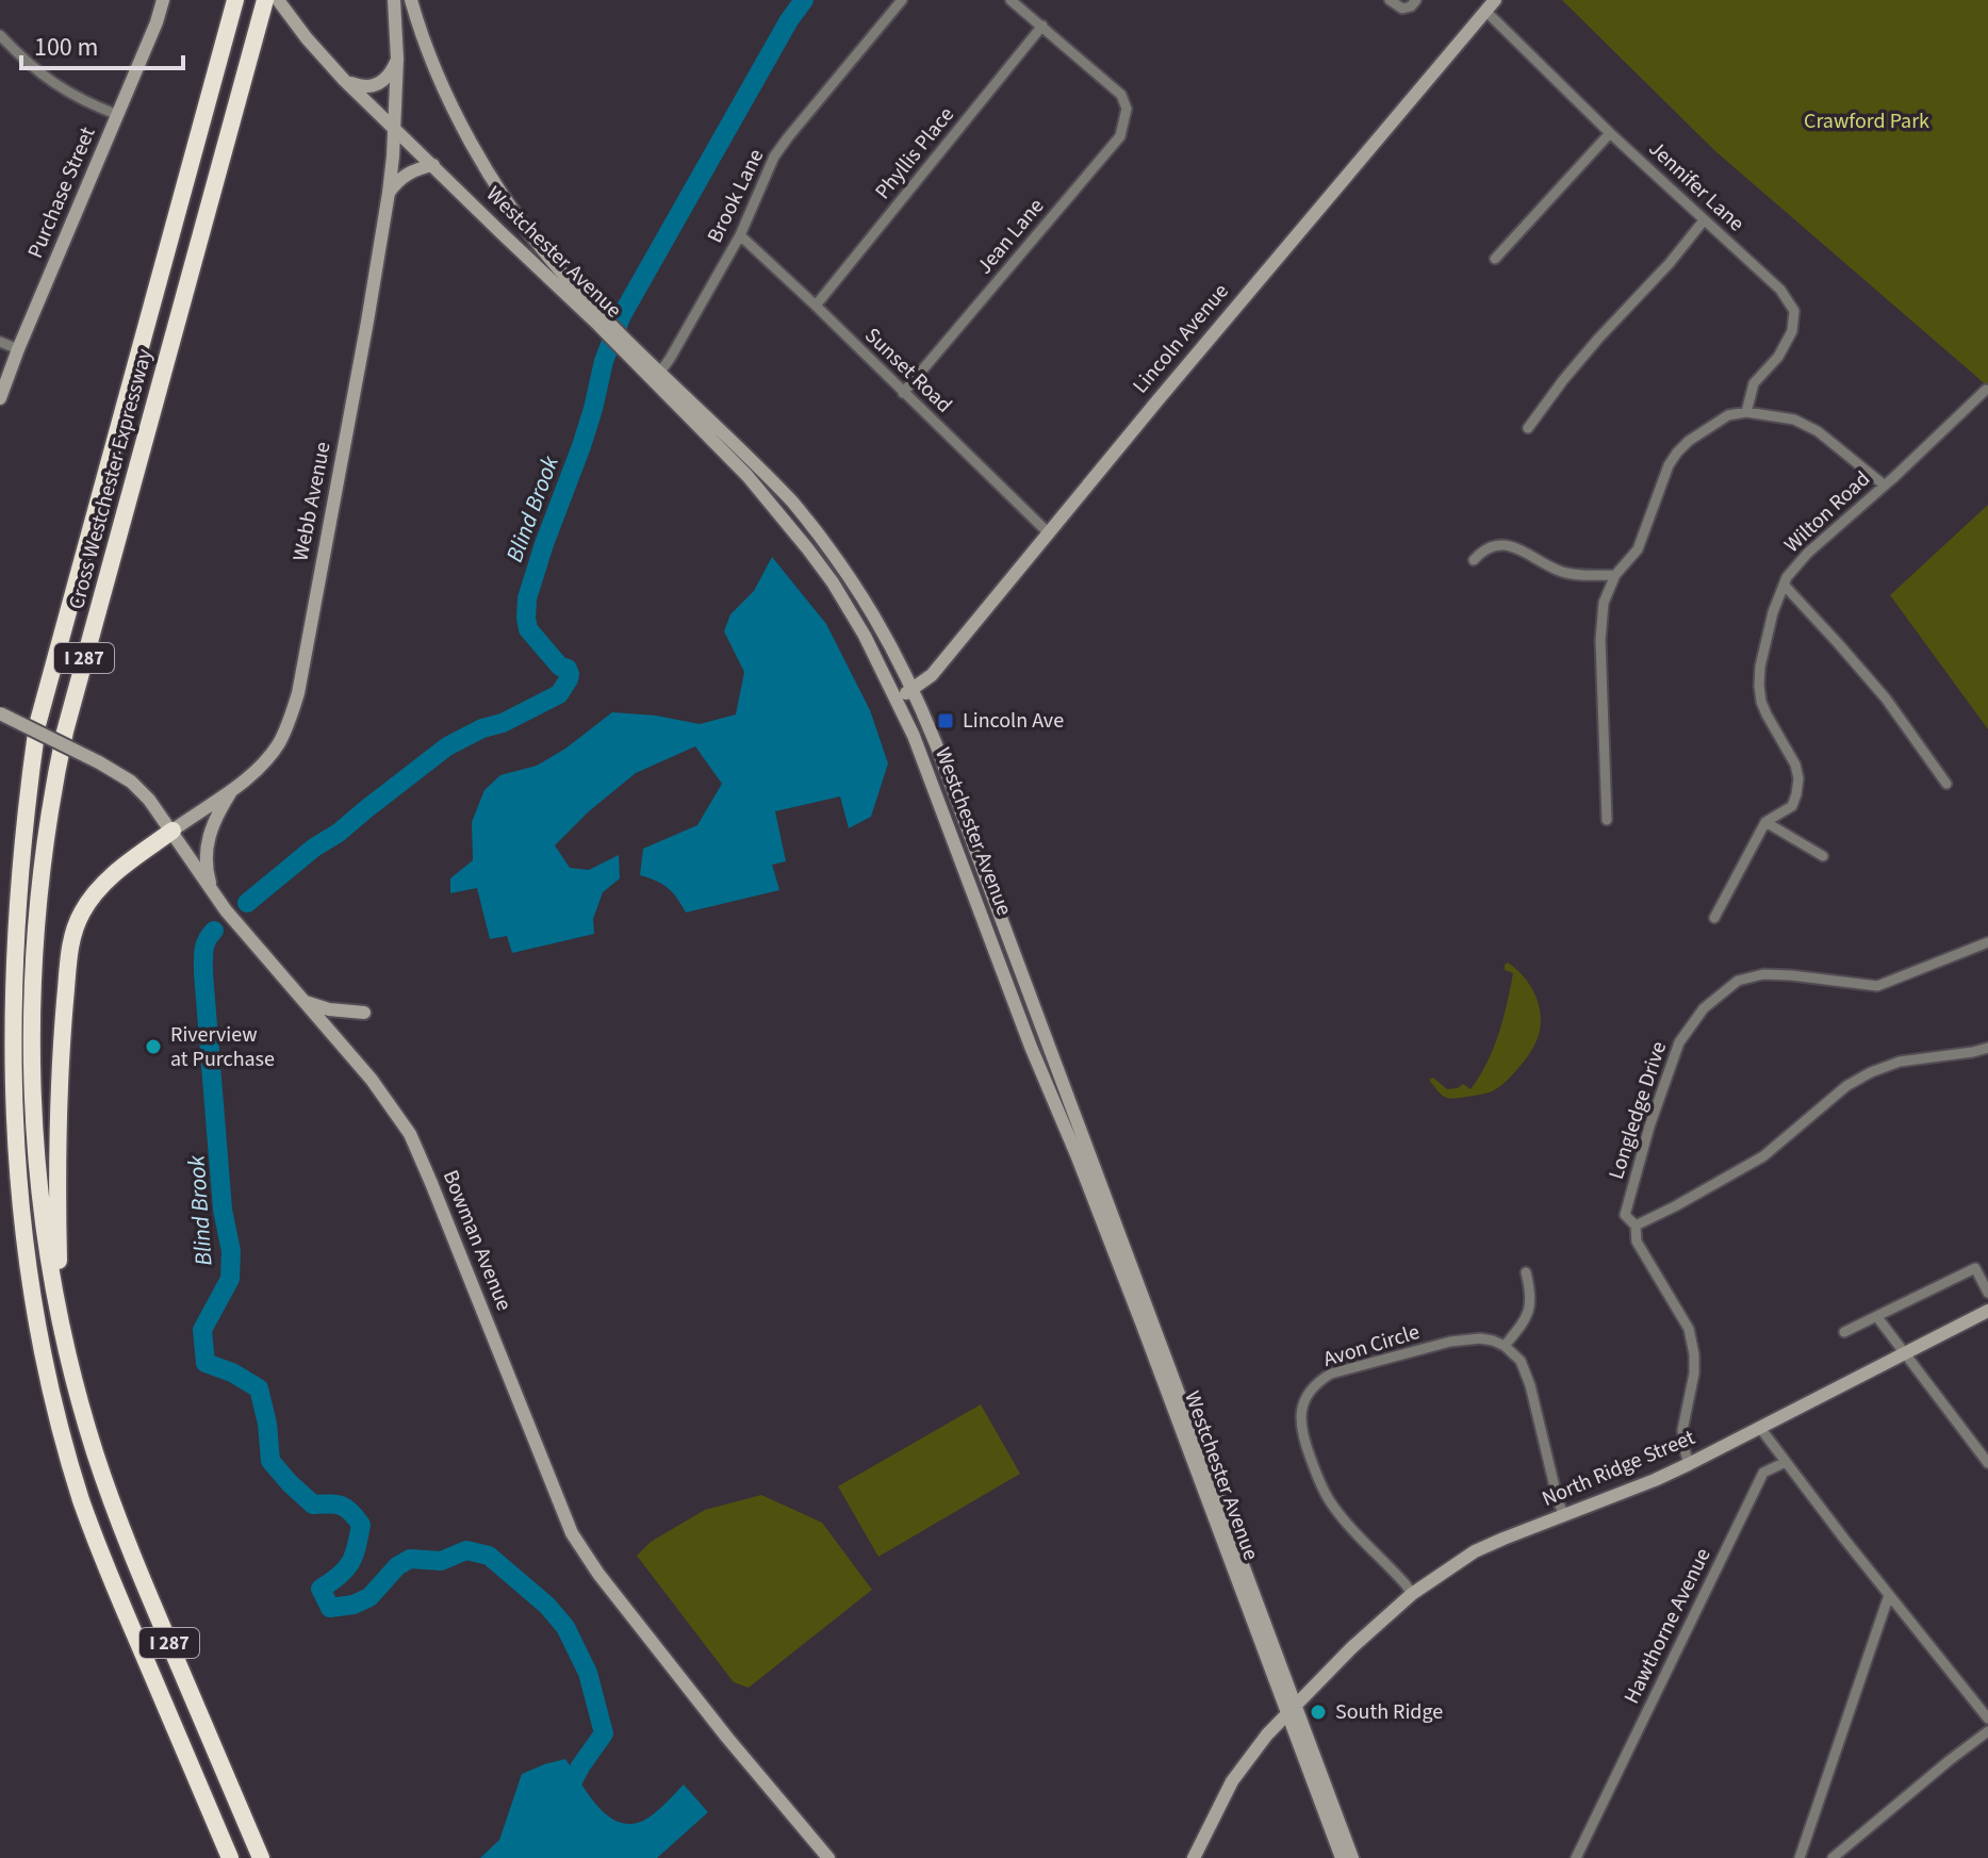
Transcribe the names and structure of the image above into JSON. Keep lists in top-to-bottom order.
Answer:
{
  "streets": {
    "highway": ["Cross Westchester Expressway", "I 287"],
    "main road": [
      "Purchase Street",
      "Westchester Avenue",
      "Lincoln Avenue",
      "Webb Avenue",
      "Bowman Avenue",
      "North Ridge Street"
    ],
    "street": [
      "Phyllis Place",
      "Jennifer Lane",
      "Brook Lane",
      "Jean Lane",
      "Sunset Road",
      "Wilton Road",
      "Longledge Drive",
      "Avon Circle",
      "Hawthorne Avenue"
    ]
  },
  "crossings": [
    ["Phyllis Place", "Jean Lane"],
    ["Phyllis Place", "Sunset Road"],
    ["Jennifer Lane", "Lincoln Avenue"],
    ["Brook Lane", "Westchester Avenue"],
    ["Brook Lane", "Sunset Road"],
    ["Jean Lane", "Sunset Road"],
    ["Westchester Avenue", "Lincoln Avenue"],
    ["Westchester Avenue", "Webb Avenue"],
    ["Westchester Avenue", "North Ridge Street"],
    ["Lincoln Avenue", "Sunset Road"],
    ["Webb Avenue", "Bowman Avenue"],
    ["Longledge Drive", "North Ridge Street"],
    ["Avon Circle", "North Ridge Street"]
  ],
  "water": ["Blind Brook"],
  "parks": ["Crawford Park"],
  "places": {
    "transit": ["Lincoln Ave"],
    "other": ["Riverview at Purchase", "South Ridge"]
  },
  "scale_bar": "100 m"
}
